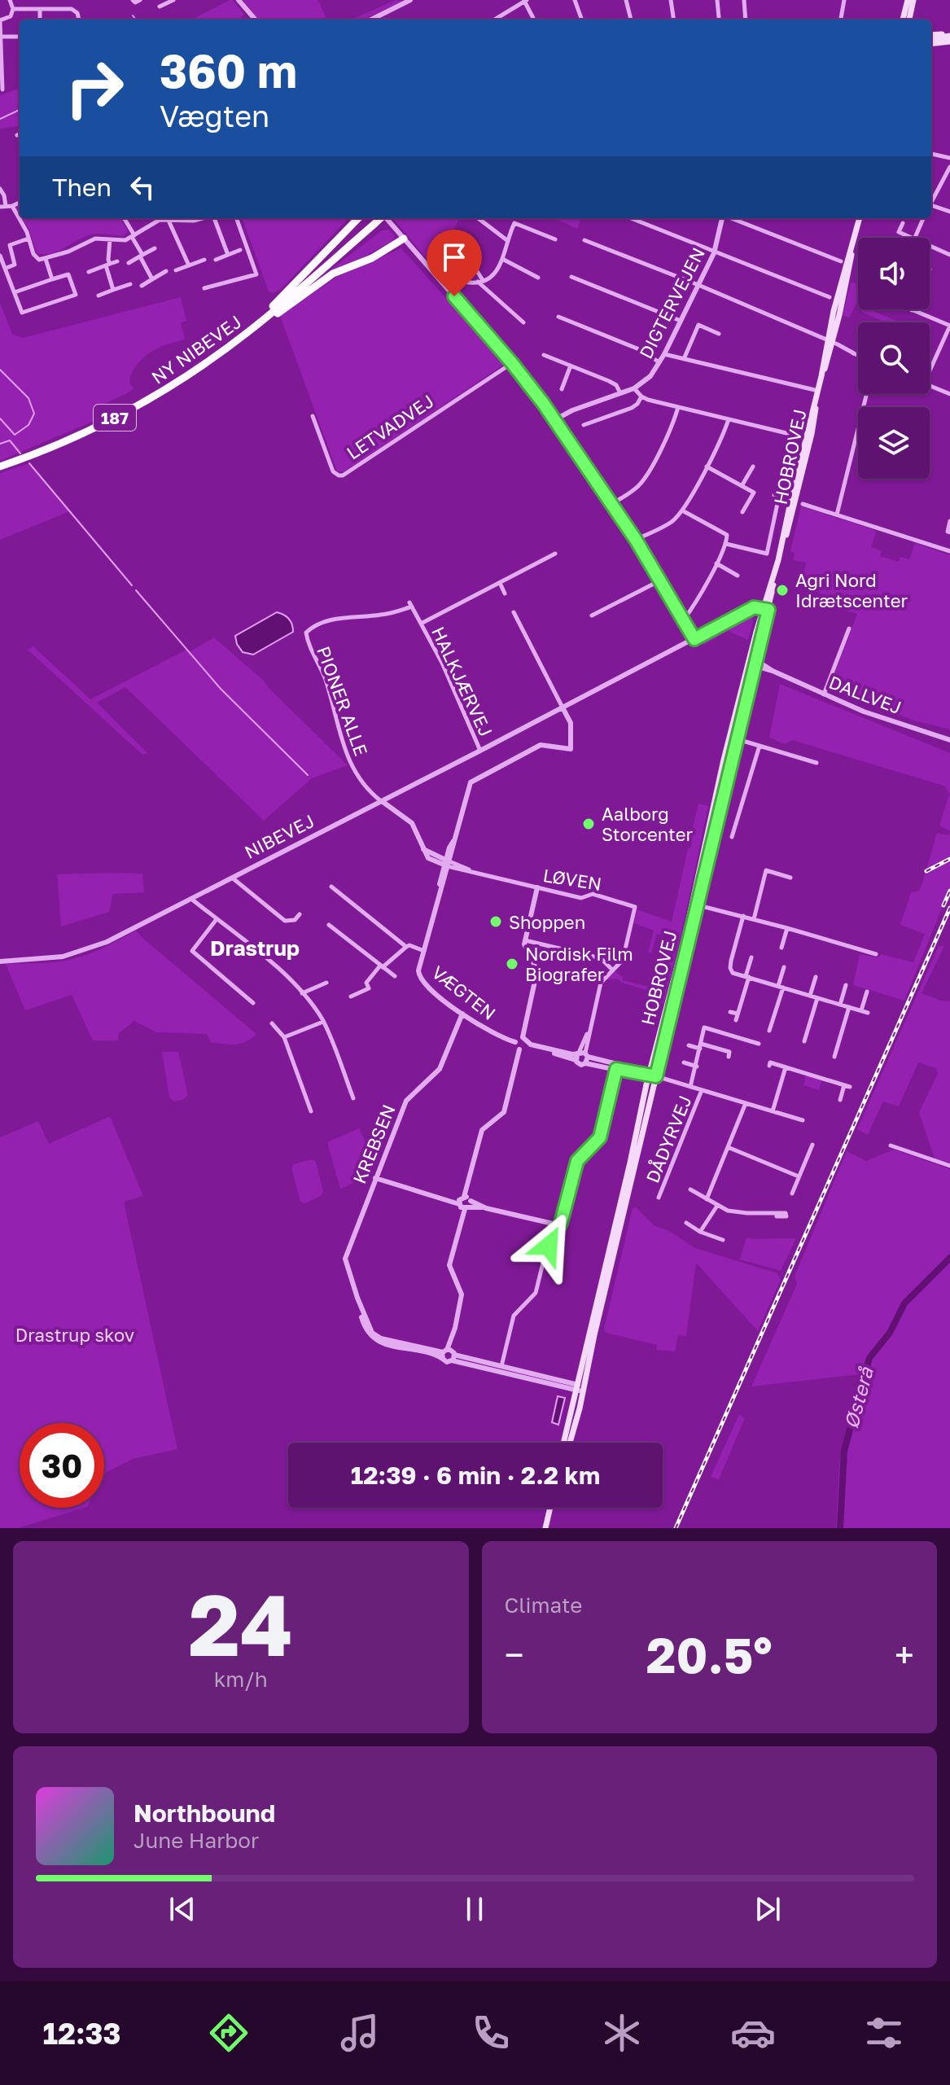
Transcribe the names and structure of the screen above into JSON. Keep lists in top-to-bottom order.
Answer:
{
  "streets": {
    "highway": ["NY NIBEVEJ", "187"],
    "main road": ["HOBROVEJ"],
    "street": [
      "DIGTERVEJEN",
      "LETVADVEJ",
      "HALKJÆRVEJ",
      "DALLVEJ",
      "PIONER ALLE",
      "NIBEVEJ",
      "LØVEN",
      "VÆGTEN",
      "DÅDYRVEJ",
      "KREBSEN"
    ]
  },
  "crossings": [
    ["HOBROVEJ", "DALLVEJ"],
    ["HOBROVEJ", "NIBEVEJ"],
    ["HOBROVEJ", "KREBSEN"],
    ["HALKJÆRVEJ", "PIONER ALLE"],
    ["HALKJÆRVEJ", "NIBEVEJ"],
    ["PIONER ALLE", "NIBEVEJ"],
    ["VÆGTEN", "KREBSEN"]
  ],
  "districts": ["Drastrup"],
  "water": ["Østerå"],
  "parks": ["Drastrup skov"],
  "places": [
    "Agri Nord Idrætscenter",
    "Aalborg Storcenter",
    "Shoppen",
    "Nordisk Film Biografer"
  ],
  "page": {
    "turn": ["360 m", "Vægten"],
    "then": "Then",
    "limit": "30",
    "trip": "12:39 · 6 min · 2.2 km",
    "tile": [
      ["24", "km/h"],
      "Climate"
    ],
    "heat": ["−", "20.5°", "+"],
    "song": ["Northbound", "June Harbor"],
    "tabs": "12:33"
  }
}
